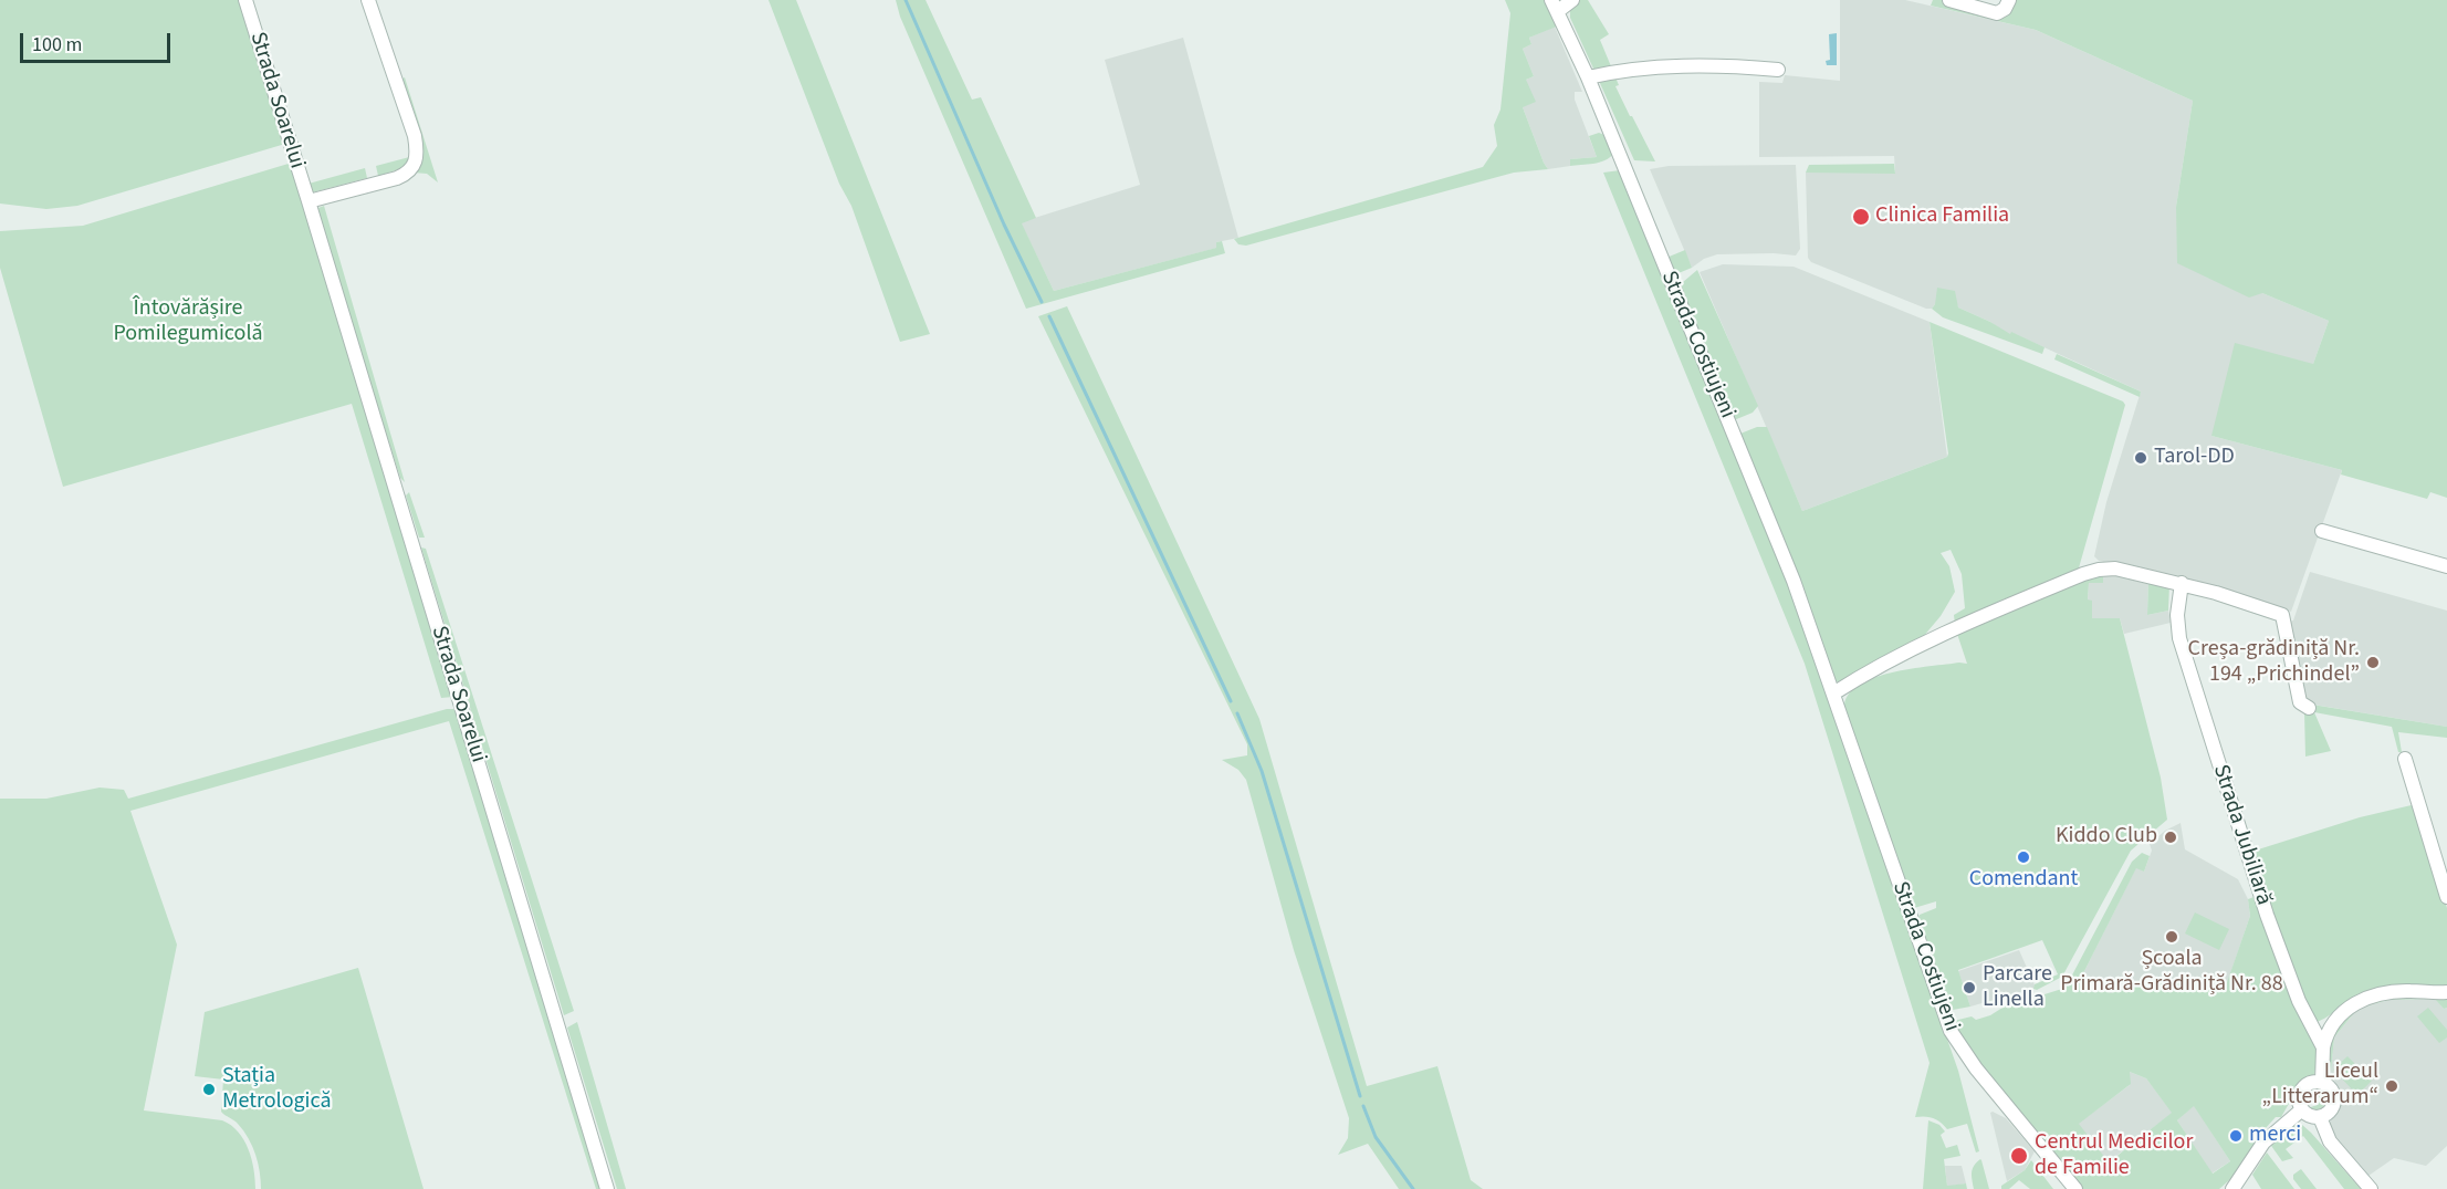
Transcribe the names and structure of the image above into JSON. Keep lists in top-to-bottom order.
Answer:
{
  "streets": {
    "street": ["Strada Soarelui", "Strada Costiujeni", "Strada Jubiliară"]
  },
  "parks": ["Întovărășire Pomilegumicolă"],
  "places": [
    "Clinica Familia",
    "Tarol-DD",
    "Creșa-grădiniță Nr. 194 „Prichindel”",
    "Kiddo Club",
    "Comendant",
    "Școala Primară-Grădiniță Nr. 88",
    "Parcare Linella",
    "Liceul „Litterarum“",
    "Stația Metrologică",
    "merci",
    "Centrul Medicilor de Familie"
  ],
  "scale_bar": "100 m"
}
